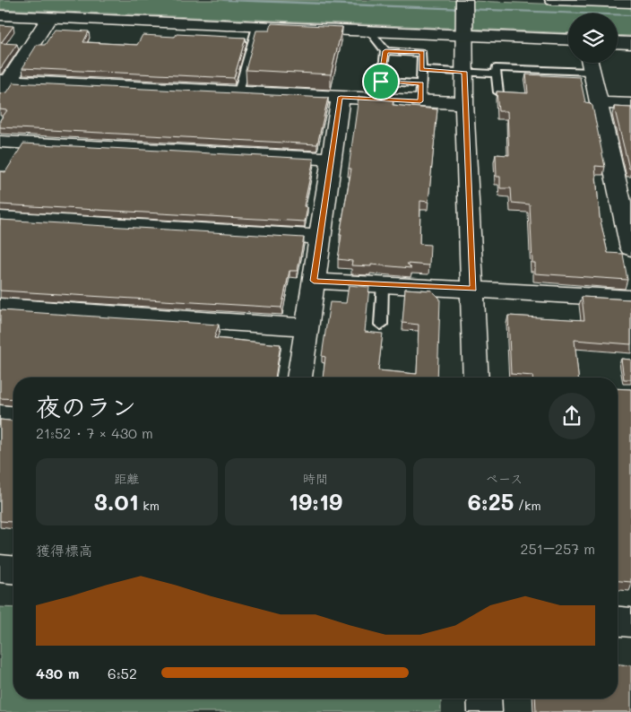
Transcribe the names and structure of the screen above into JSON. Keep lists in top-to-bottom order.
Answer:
{
  "page": {
    "heading": ["夜のラン", "21:52 · 7 × 430 m"],
    "stats": [
      ["距離", "3.01 km"],
      ["時間", "19:19"],
      ["ペース", "6:25 /km"]
    ],
    "chart": ["獲得標高", "251–257 m"],
    "list": [
      {
        "name": "430 m",
        "note": "6:52"
      }
    ]
  }
}
